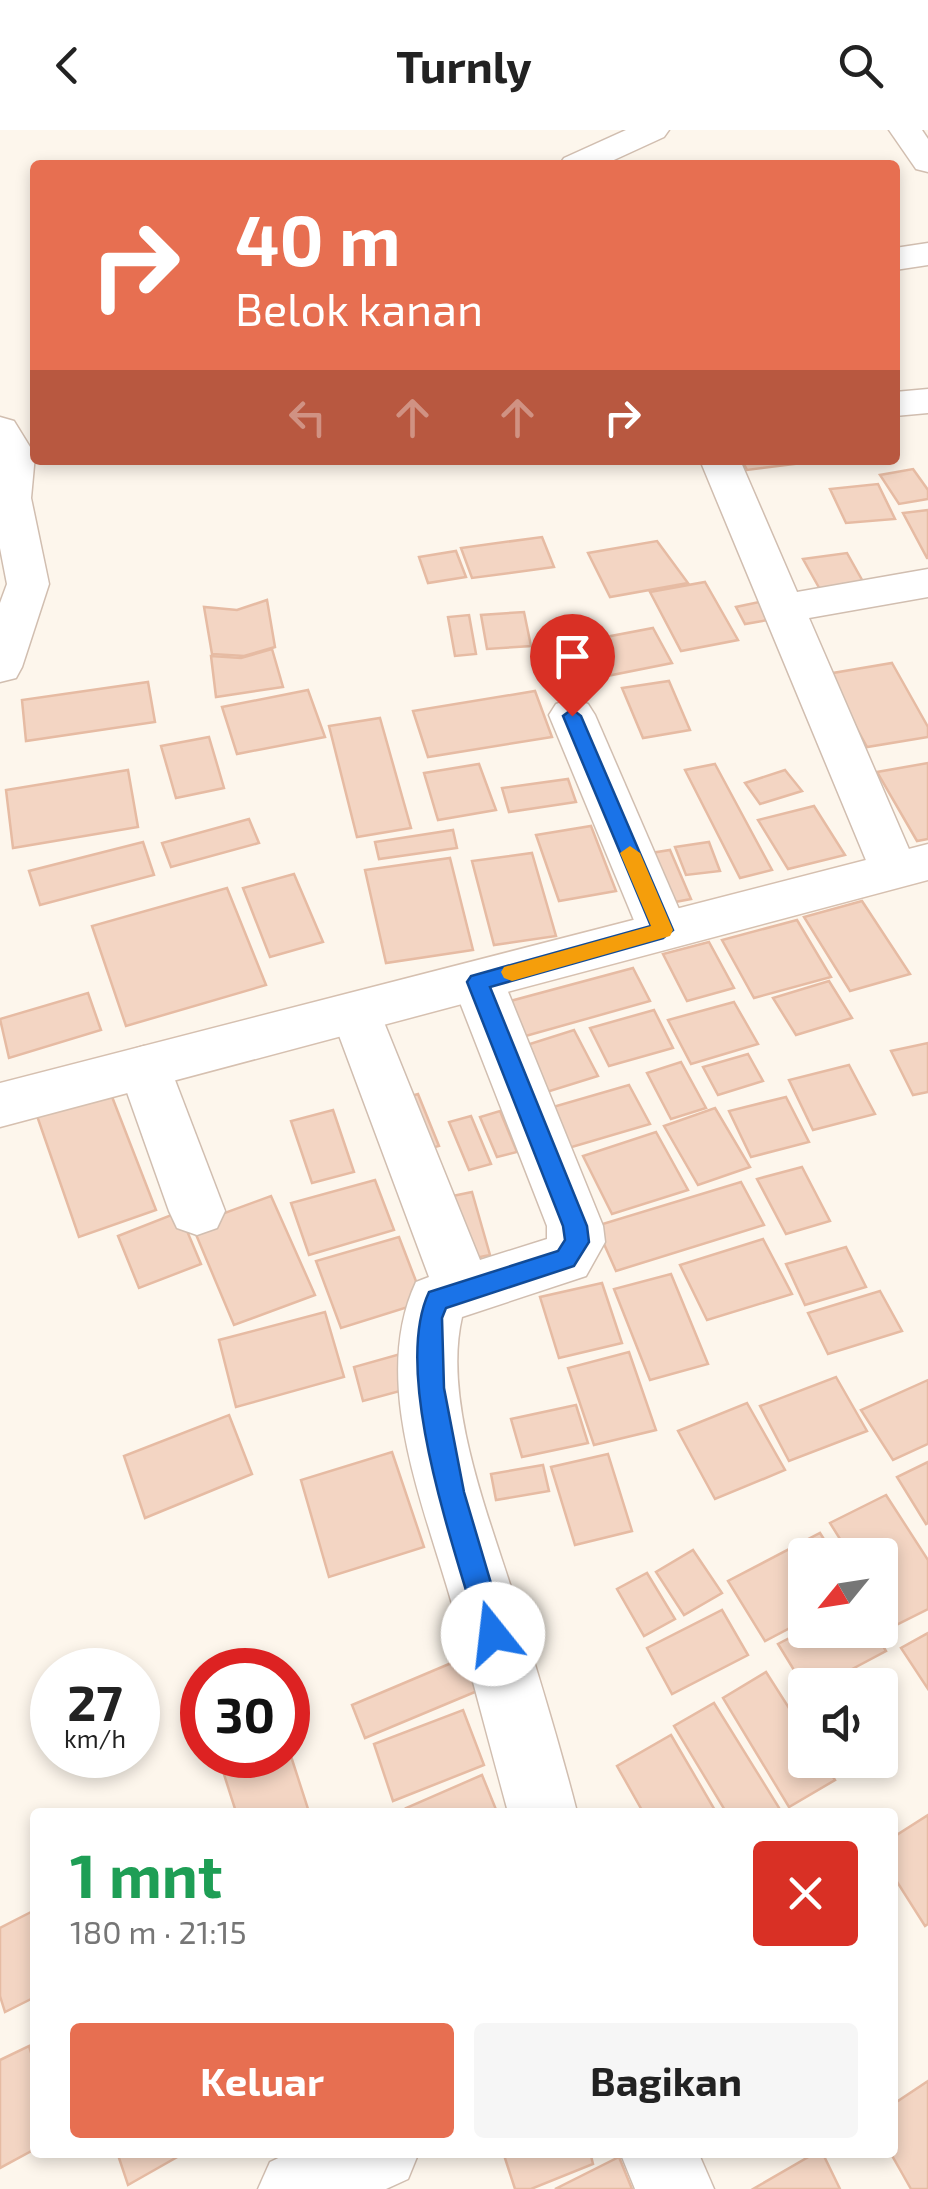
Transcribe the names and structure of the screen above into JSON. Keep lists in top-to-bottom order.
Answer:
{
  "north": "bottom left",
  "page": {
    "header": "Turnly",
    "turn": ["40 m", "Belok kanan"],
    "speed": "27 km/h",
    "limit": "30",
    "heading": ["1 mnt", "180 m · 21:15"],
    "buttons": ["Keluar", "Bagikan"]
  }
}
